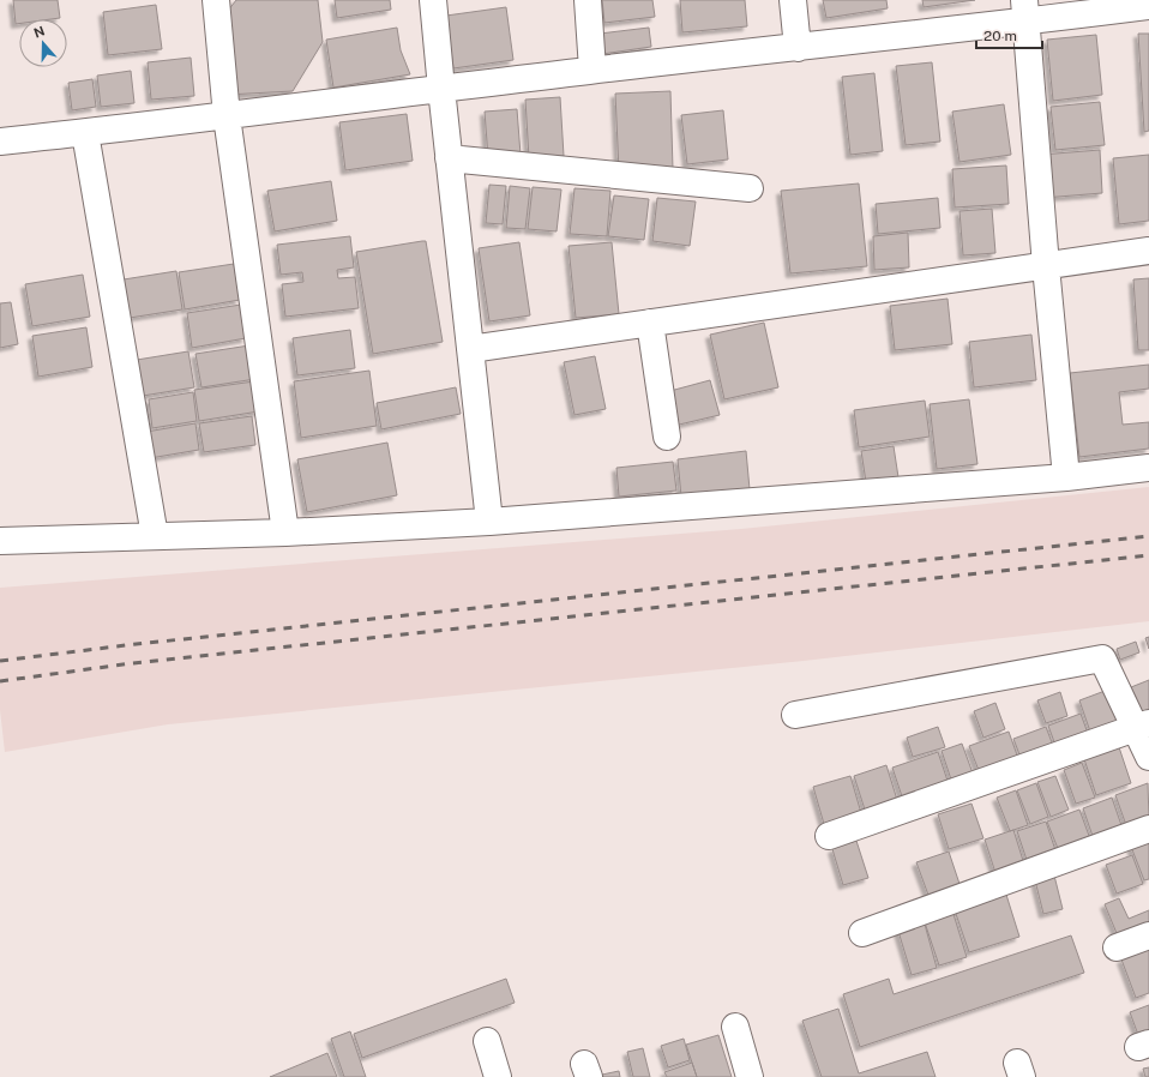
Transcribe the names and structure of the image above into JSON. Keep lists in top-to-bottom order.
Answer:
{
  "scale_bar": "20 m",
  "north": "top"
}
